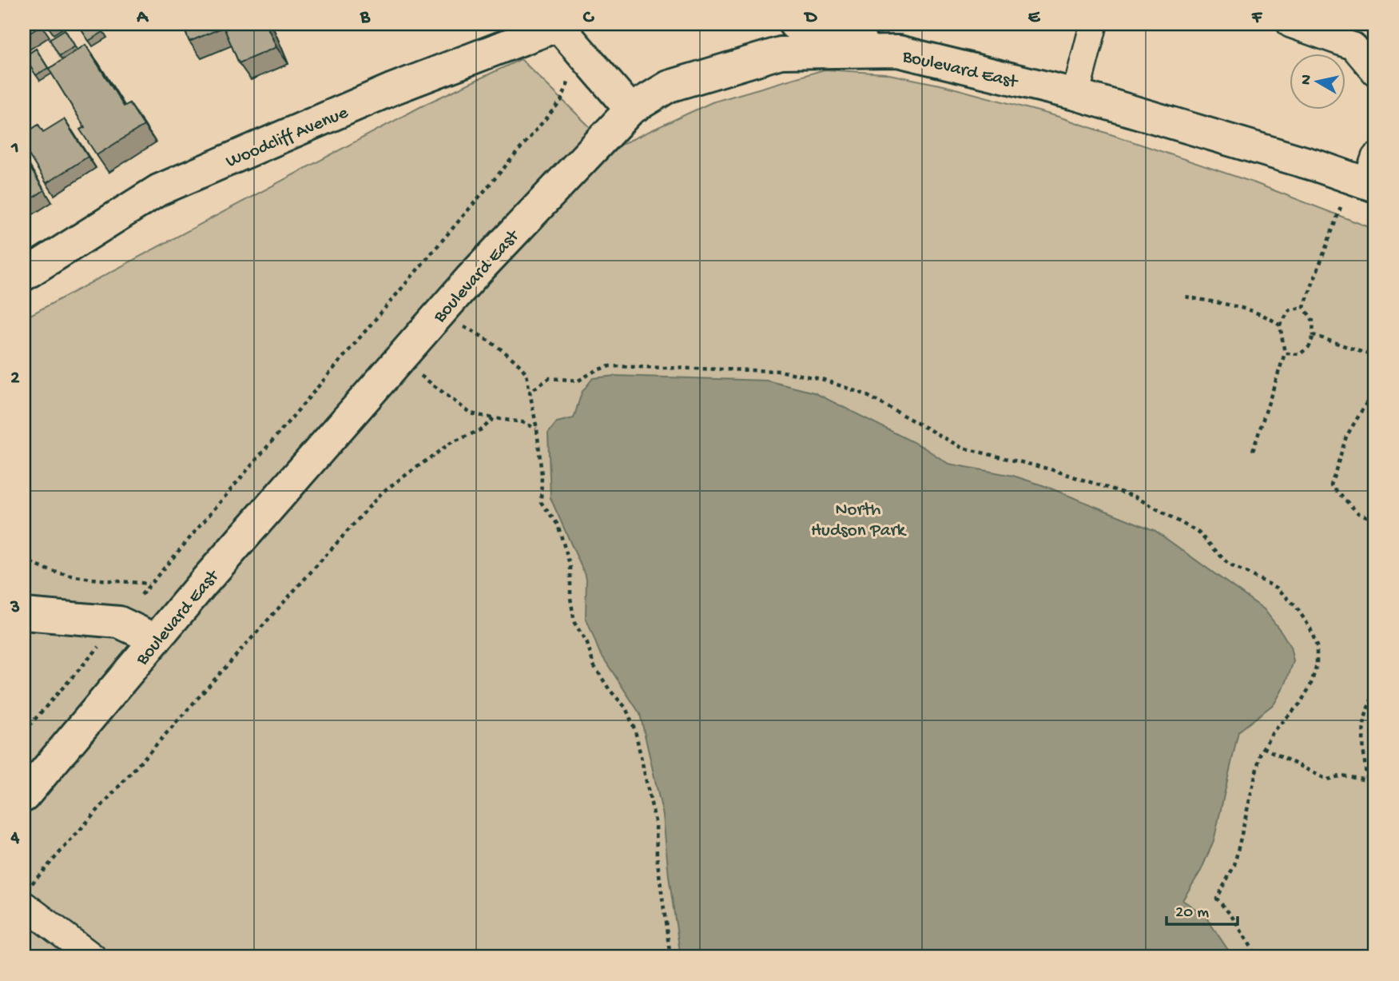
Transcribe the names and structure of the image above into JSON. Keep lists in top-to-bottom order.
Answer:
{
  "streets": {
    "main road": ["Boulevard East", "Woodcliff Avenue"]
  },
  "parks": ["North Hudson Park"],
  "scale_bar": "20 m",
  "north": "left",
  "grid": {
    "columns": [
      "A",
      "B",
      "C",
      "D",
      "E",
      "F"
    ],
    "rows": [
      "1",
      "2",
      "3",
      "4"
    ]
  }
}
